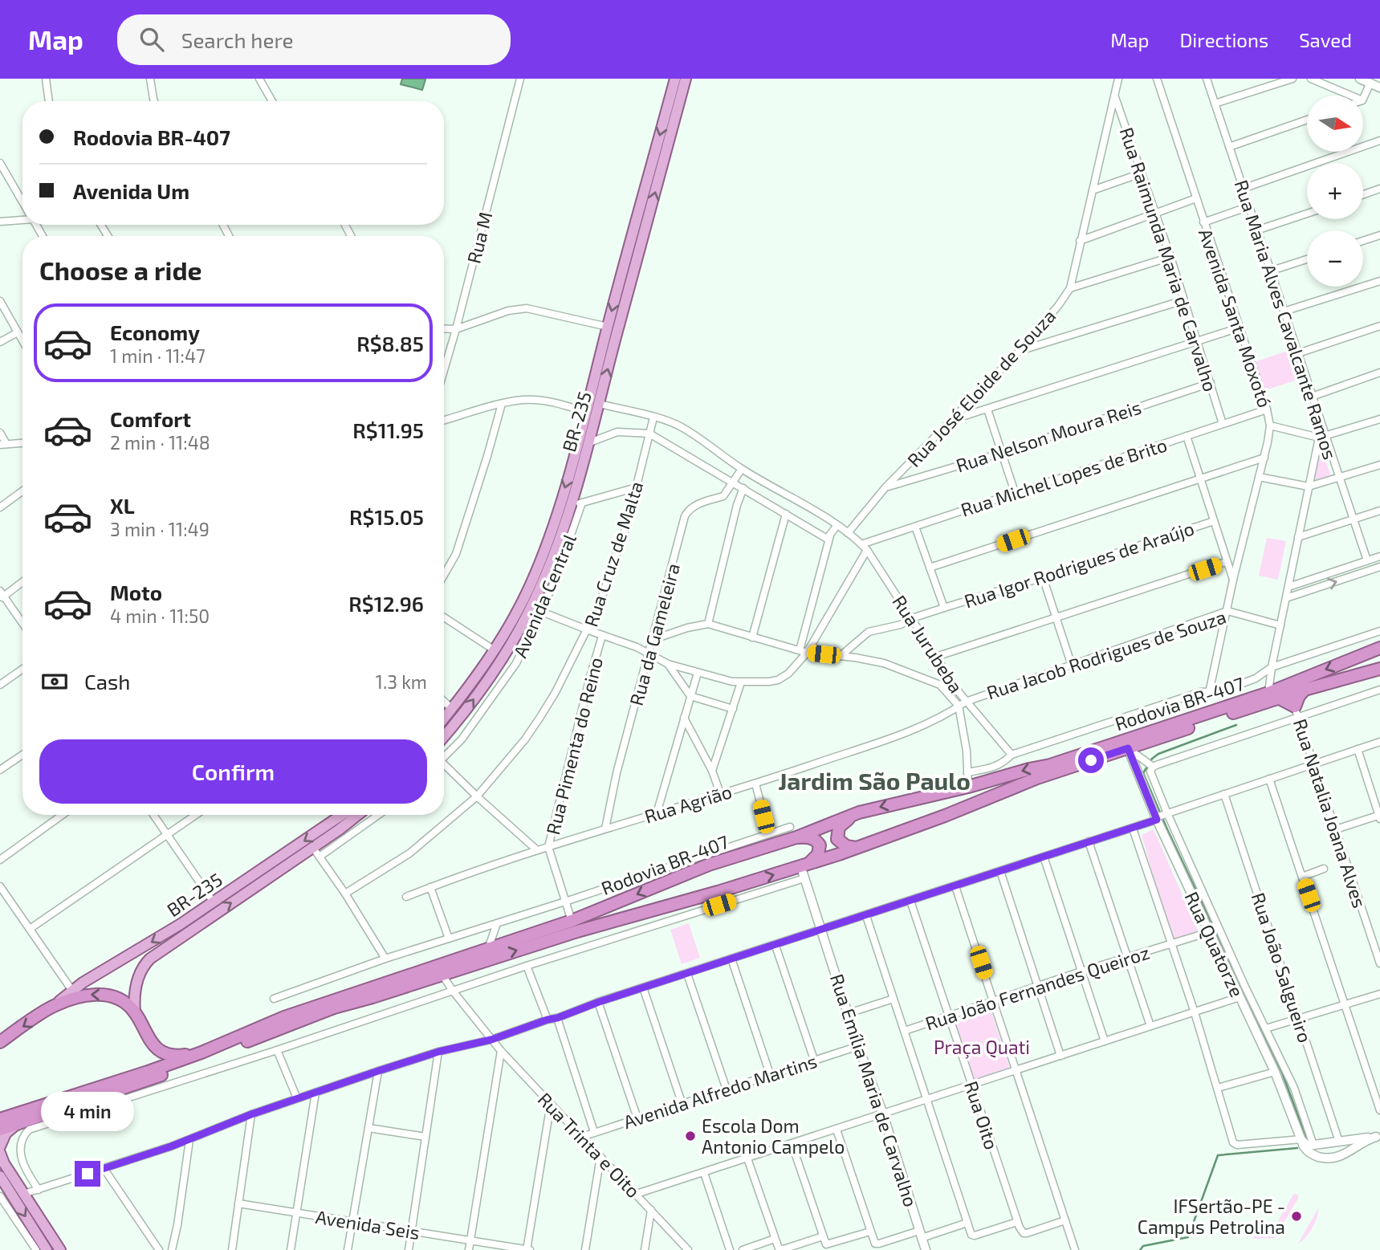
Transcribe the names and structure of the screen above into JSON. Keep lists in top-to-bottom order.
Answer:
{
  "streets": {
    "highway": ["Rodovia BR-407"],
    "main road": ["BR-235"],
    "street": [
      "Rua M",
      "Rua Raimunda Maria de Carvalho",
      "Avenida Santa Moxotó",
      "Rua Maria Alves Cavalcante Ramos",
      "Rua José Eloide de Souza",
      "Rua Nelson Moura Reis",
      "Rua Michel Lopes de Brito",
      "Rua Cruz de Malta",
      "Rua Igor Rodrigues de Araújo",
      "Avenida Central",
      "Rua da Gameleira",
      "Rua Jurubeba",
      "Rua Jacob Rodrigues de Souza",
      "Rua Pimenta do Reino",
      "Rua Agrião",
      "Rua Natalia Joana Alves",
      "Rua Quatorze",
      "Rua João Salgueiro",
      "Rua João Fernandes Queiroz",
      "Rua Emília Maria de Carvalho",
      "Avenida Alfredo Martins",
      "Rua Oito",
      "Rua Trinta e Oito",
      "Avenida Seis"
    ]
  },
  "crossings": [
    ["Rua Raimunda Maria de Carvalho", "Rua José Eloide de Souza"],
    ["Rua Raimunda Maria de Carvalho", "Rua Nelson Moura Reis"],
    ["Rua Raimunda Maria de Carvalho", "Rua Michel Lopes de Brito"],
    ["Avenida Santa Moxotó", "Rua Michel Lopes de Brito"],
    ["Avenida Santa Moxotó", "Rua Jacob Rodrigues de Souza"],
    ["Rua José Eloide de Souza", "Rua Nelson Moura Reis"],
    ["Rua José Eloide de Souza", "Rua Jurubeba"],
    ["BR-235", "Avenida Central"],
    ["Rua Michel Lopes de Brito", "Rua Jurubeba"],
    ["Rua Igor Rodrigues de Araújo", "Rua Jurubeba"],
    ["Rua da Gameleira", "Rua Jurubeba"],
    ["Rua da Gameleira", "Rua Agrião"],
    ["Rua Jurubeba", "Rua Jacob Rodrigues de Souza"],
    ["Rua Jurubeba", "Rua Agrião"],
    ["Rua Jacob Rodrigues de Souza", "Rua Agrião"],
    ["Rodovia BR-407", "Rua Pimenta do Reino"],
    ["Rodovia BR-407", "Rua Quatorze"],
    ["Rodovia BR-407", "Rua Emília Maria de Carvalho"],
    ["Rodovia BR-407", "Rua Trinta e Oito"],
    ["Rua Pimenta do Reino", "Rua Agrião"],
    ["Rua Quatorze", "Rua João Fernandes Queiroz"],
    ["Rua João Fernandes Queiroz", "Rua Oito"],
    ["Rua Emília Maria de Carvalho", "Avenida Alfredo Martins"],
    ["Avenida Alfredo Martins", "Rua Trinta e Oito"]
  ],
  "districts": ["Jardim São Paulo"],
  "parks": ["Praça Quati"],
  "places": ["Escola Dom Antonio Campelo", "IFSertão-PE - Campus Petrolina"],
  "north": "right",
  "page": {
    "header": "Map",
    "search": "Search here",
    "nav": ["Map", "Directions", "Saved"],
    "map_buttons": ["+", "−"],
    "banner": ["Rodovia BR-407", "Avenida Um"],
    "heading": "Choose a ride",
    "list": [
      {
        "name": "Economy",
        "note": "1 min · 11:47",
        "value": "R$8.85"
      },
      {
        "name": "Comfort",
        "note": "2 min · 11:48",
        "value": "R$11.95"
      },
      {
        "name": "XL",
        "note": "3 min · 11:49",
        "value": "R$15.05"
      },
      {
        "name": "Moto",
        "note": "4 min · 11:50",
        "value": "R$12.96"
      }
    ],
    "pay": ["Cash", "1.3 km"],
    "buttons": "Confirm",
    "bubble": "4 min"
  }
}
